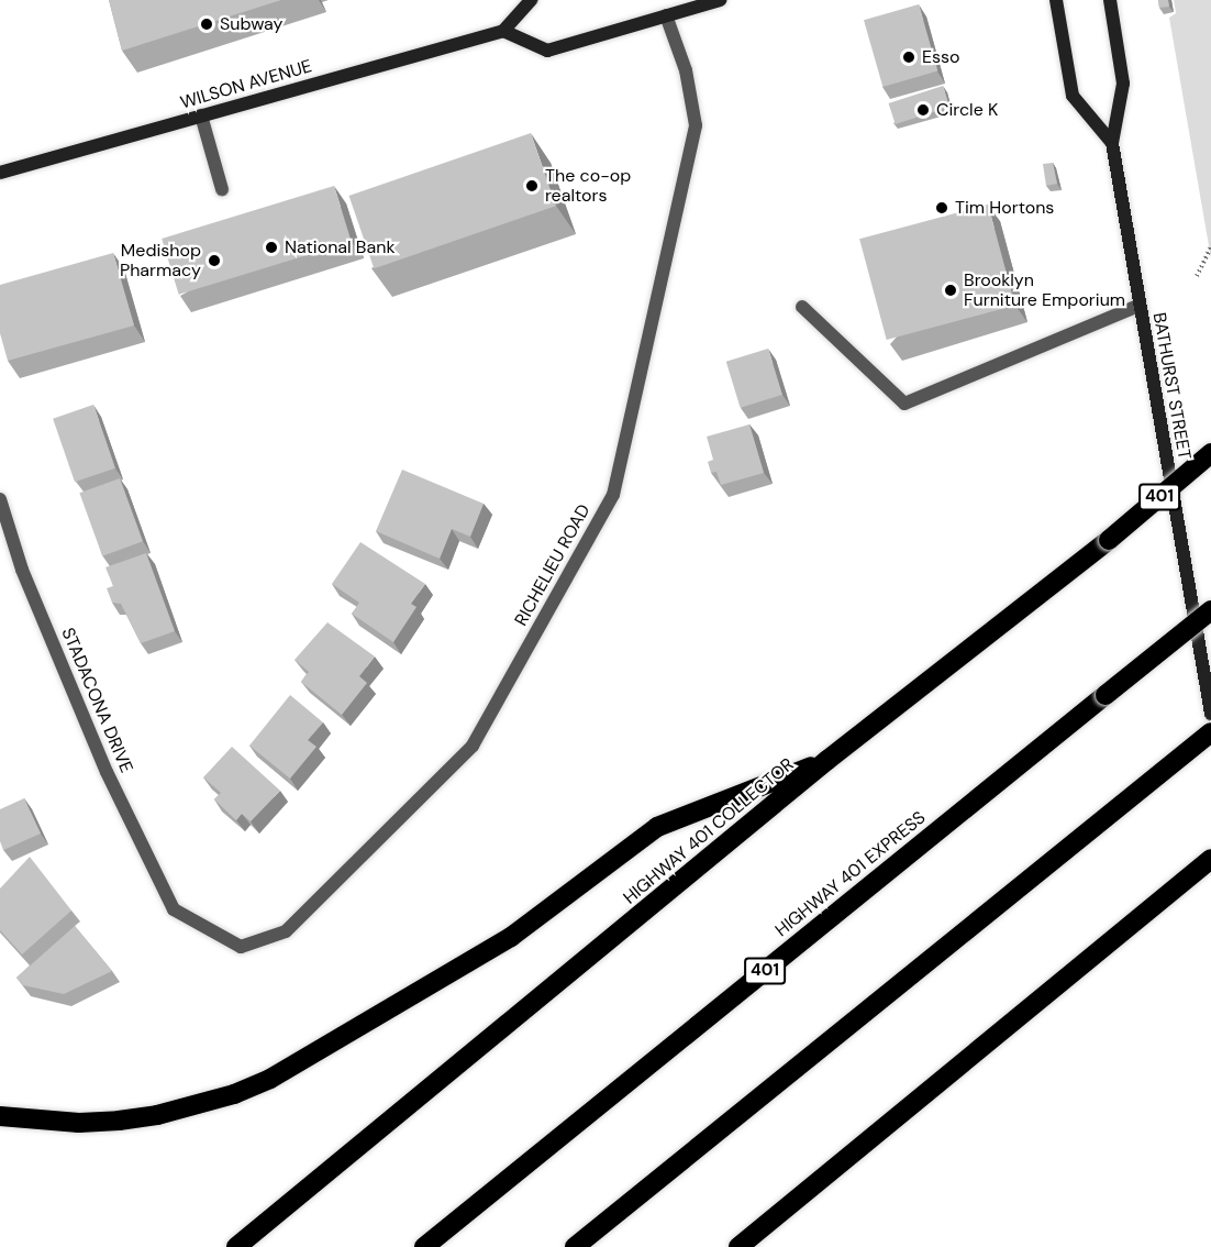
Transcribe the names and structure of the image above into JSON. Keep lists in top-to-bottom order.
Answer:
{
  "streets": {
    "highway": ["401", "HIGHWAY 401 COLLECTOR", "HIGHWAY 401 EXPRESS"],
    "main road": ["WILSON AVENUE", "BATHURST STREET"],
    "street": ["RICHELIEU ROAD", "STADACONA DRIVE"]
  },
  "crossings": [
    ["RICHELIEU ROAD", "STADACONA DRIVE"]
  ],
  "places": [
    "Subway",
    "Esso",
    "Circle K",
    "The co-op realtors",
    "Tim Hortons",
    "National Bank",
    "Medishop Pharmacy",
    "Brooklyn Furniture Emporium"
  ]
}
